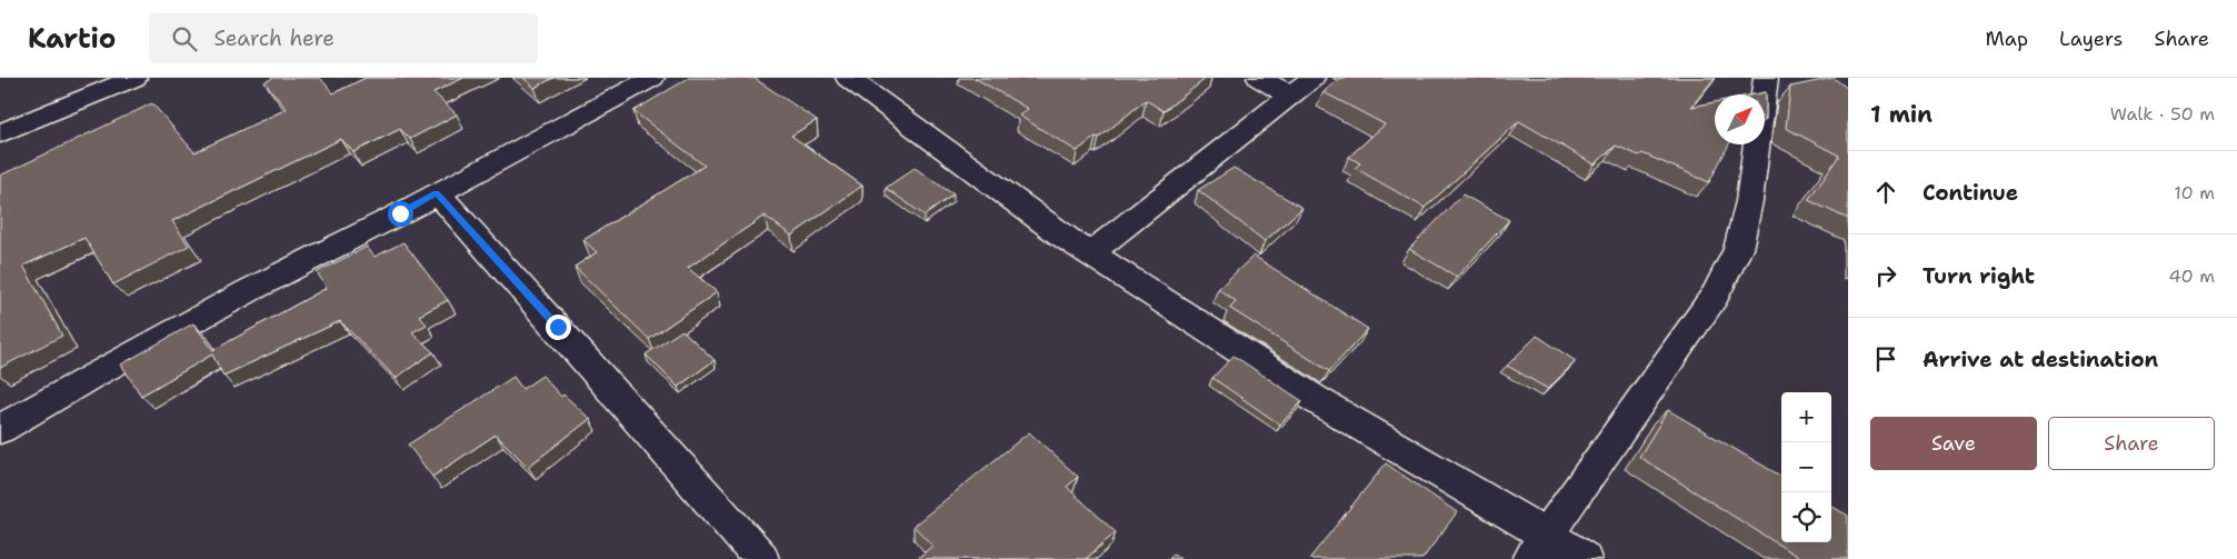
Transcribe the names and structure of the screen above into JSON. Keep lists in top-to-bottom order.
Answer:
{
  "north": "top right",
  "page": {
    "header": "Kartio",
    "search": "Search here",
    "nav": ["Map", "Layers", "Share"],
    "heading": ["1 min", "Walk · 50 m"],
    "list": [
      ["Continue", "10 m"],
      ["Turn right", "40 m"],
      "Arrive at destination"
    ],
    "map_buttons": ["+", "−"],
    "buttons": ["Save", "Share"]
  }
}
